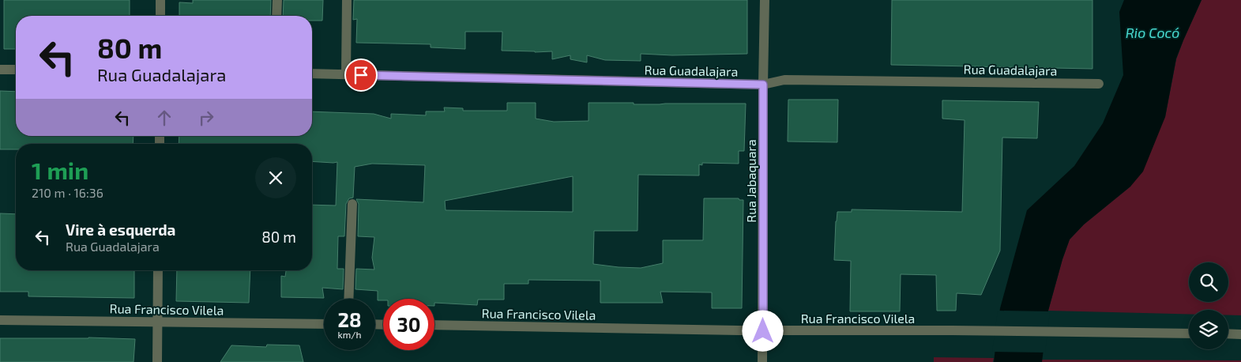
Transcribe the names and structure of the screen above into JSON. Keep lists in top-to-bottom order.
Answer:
{
  "streets": {
    "street": ["Rua Guadalajara", "Rua Jabaquara", "Rua Francisco Vilela"]
  },
  "crossings": [
    ["Rua Guadalajara", "Rua Jabaquara"],
    ["Rua Jabaquara", "Rua Francisco Vilela"]
  ],
  "water": ["Rio Cocó"],
  "page": {
    "turn": ["80 m", "Rua Guadalajara"],
    "heading": ["1 min", "210 m · 16:36"],
    "list": [
      {
        "name": "Vire à esquerda",
        "note": "Rua Guadalajara",
        "value": "80 m"
      }
    ],
    "speed": "28 km/h",
    "limit": "30"
  }
}
